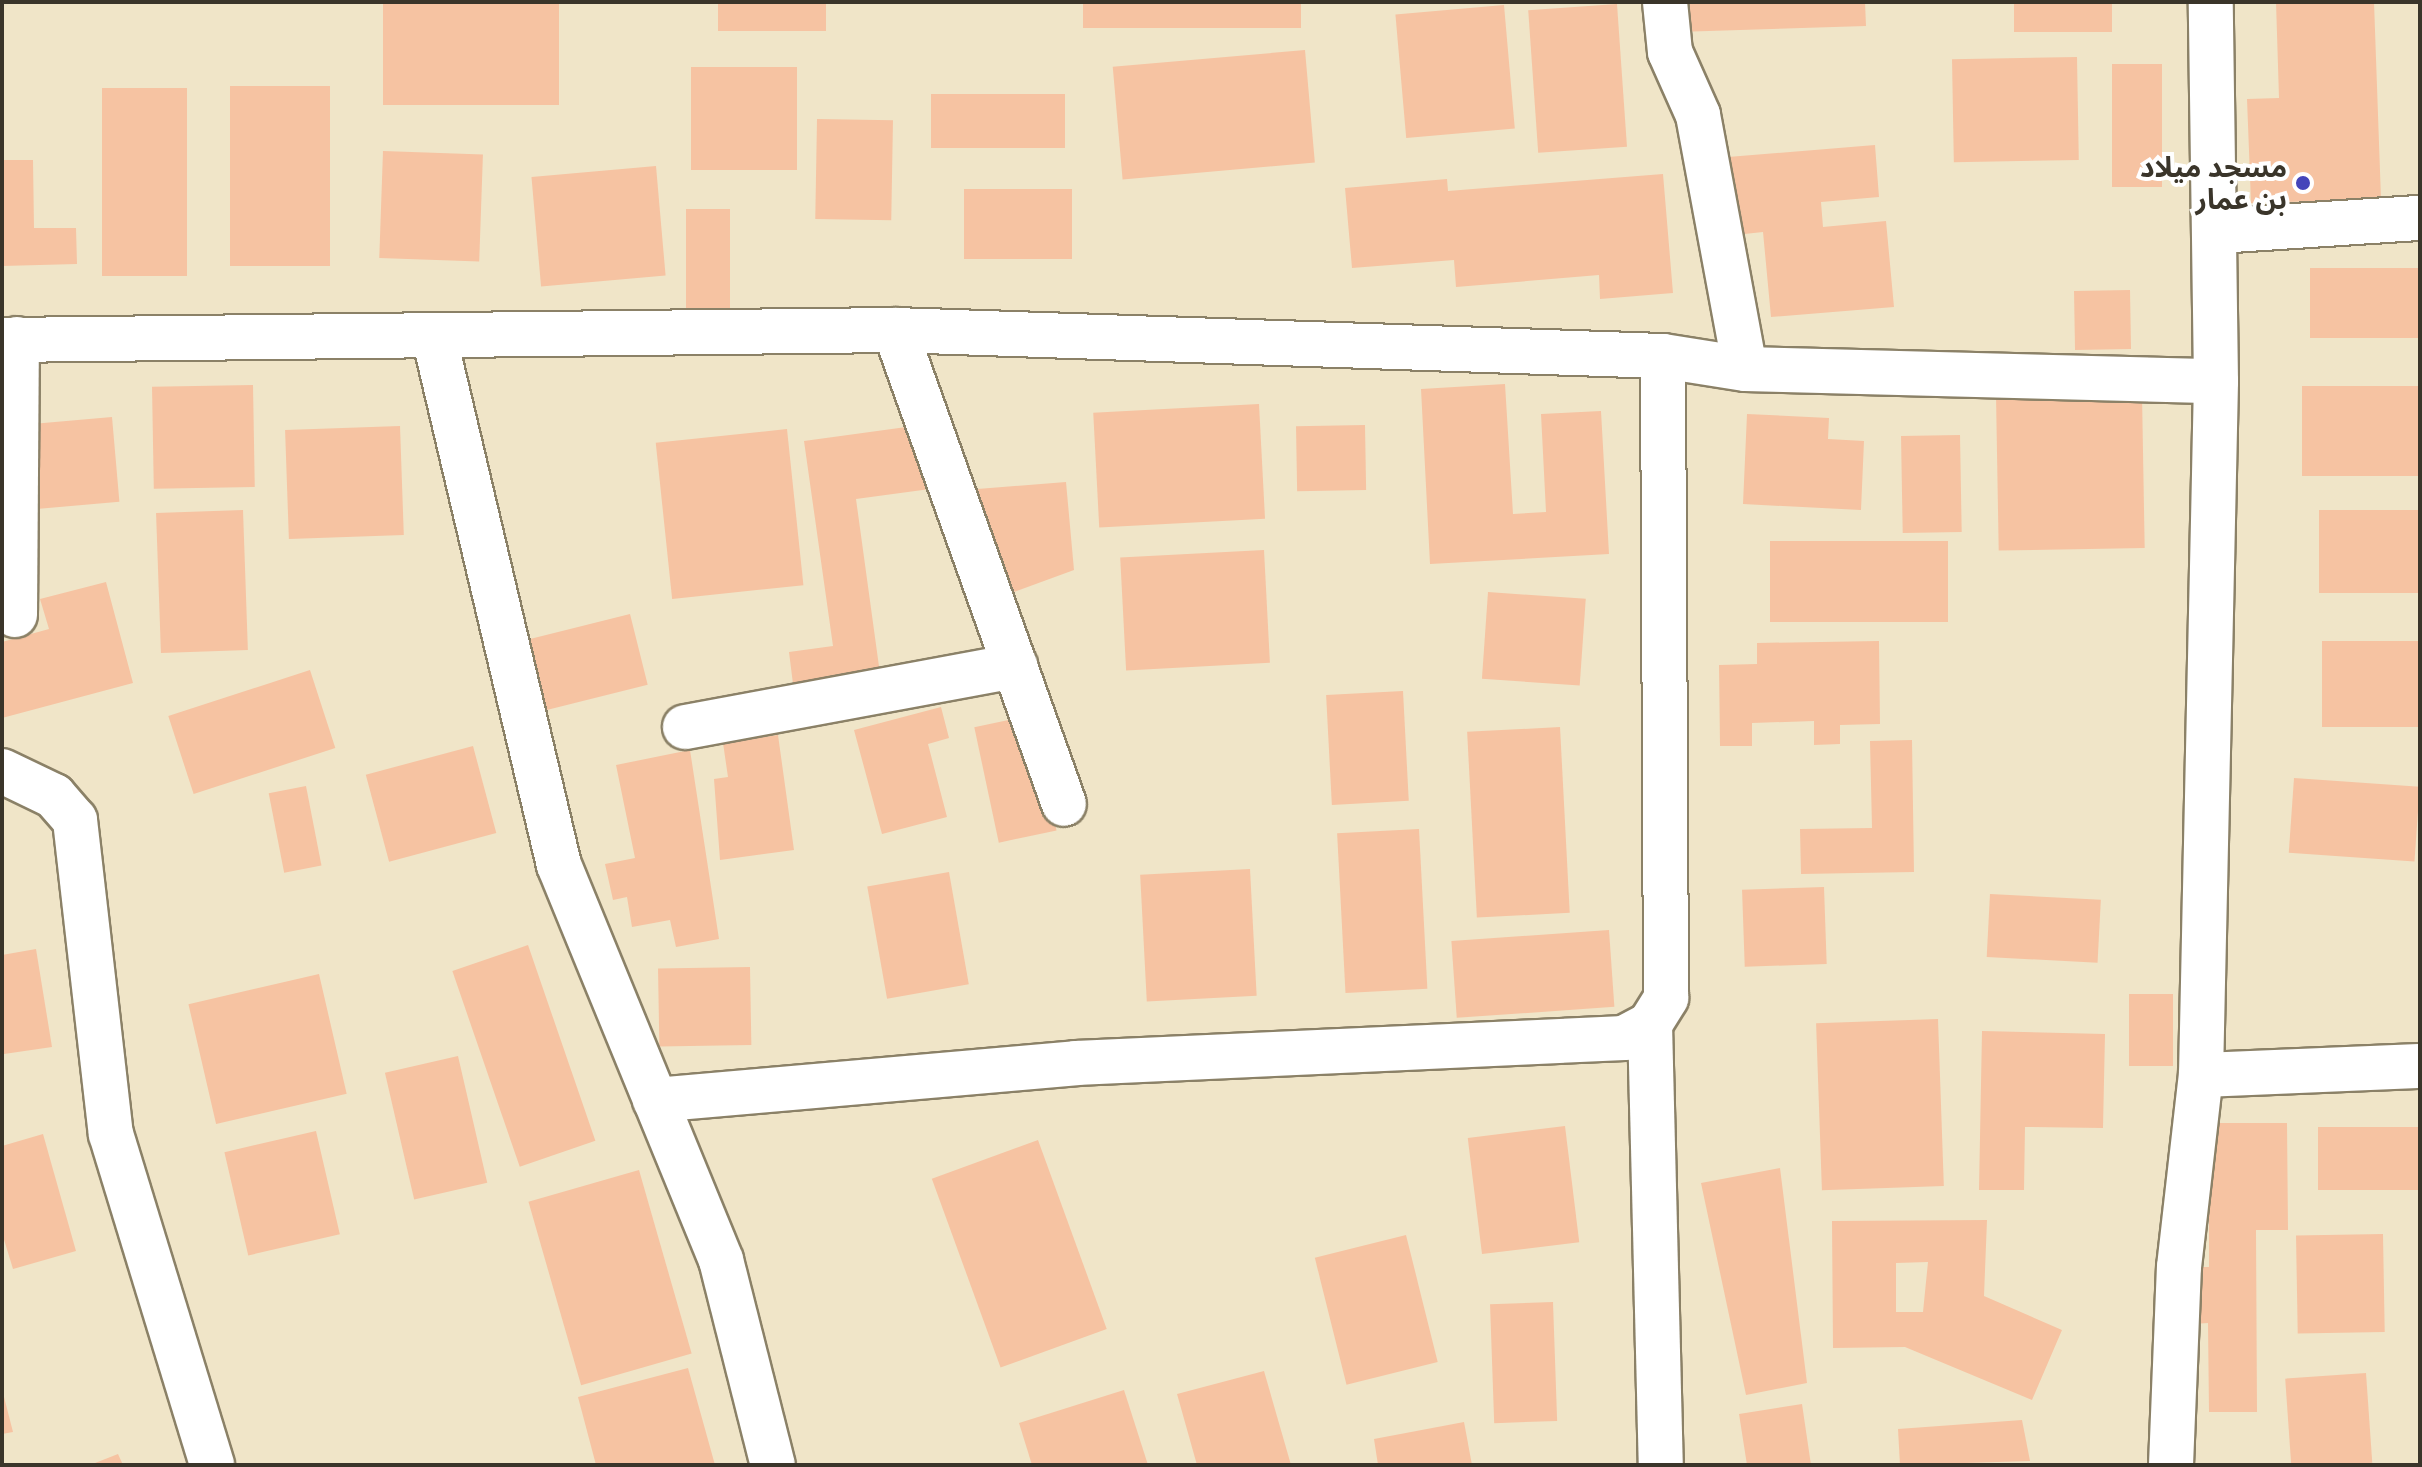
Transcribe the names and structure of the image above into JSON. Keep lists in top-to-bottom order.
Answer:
{
  "places": ["مسجد ميلاد بن عمار"]
}
